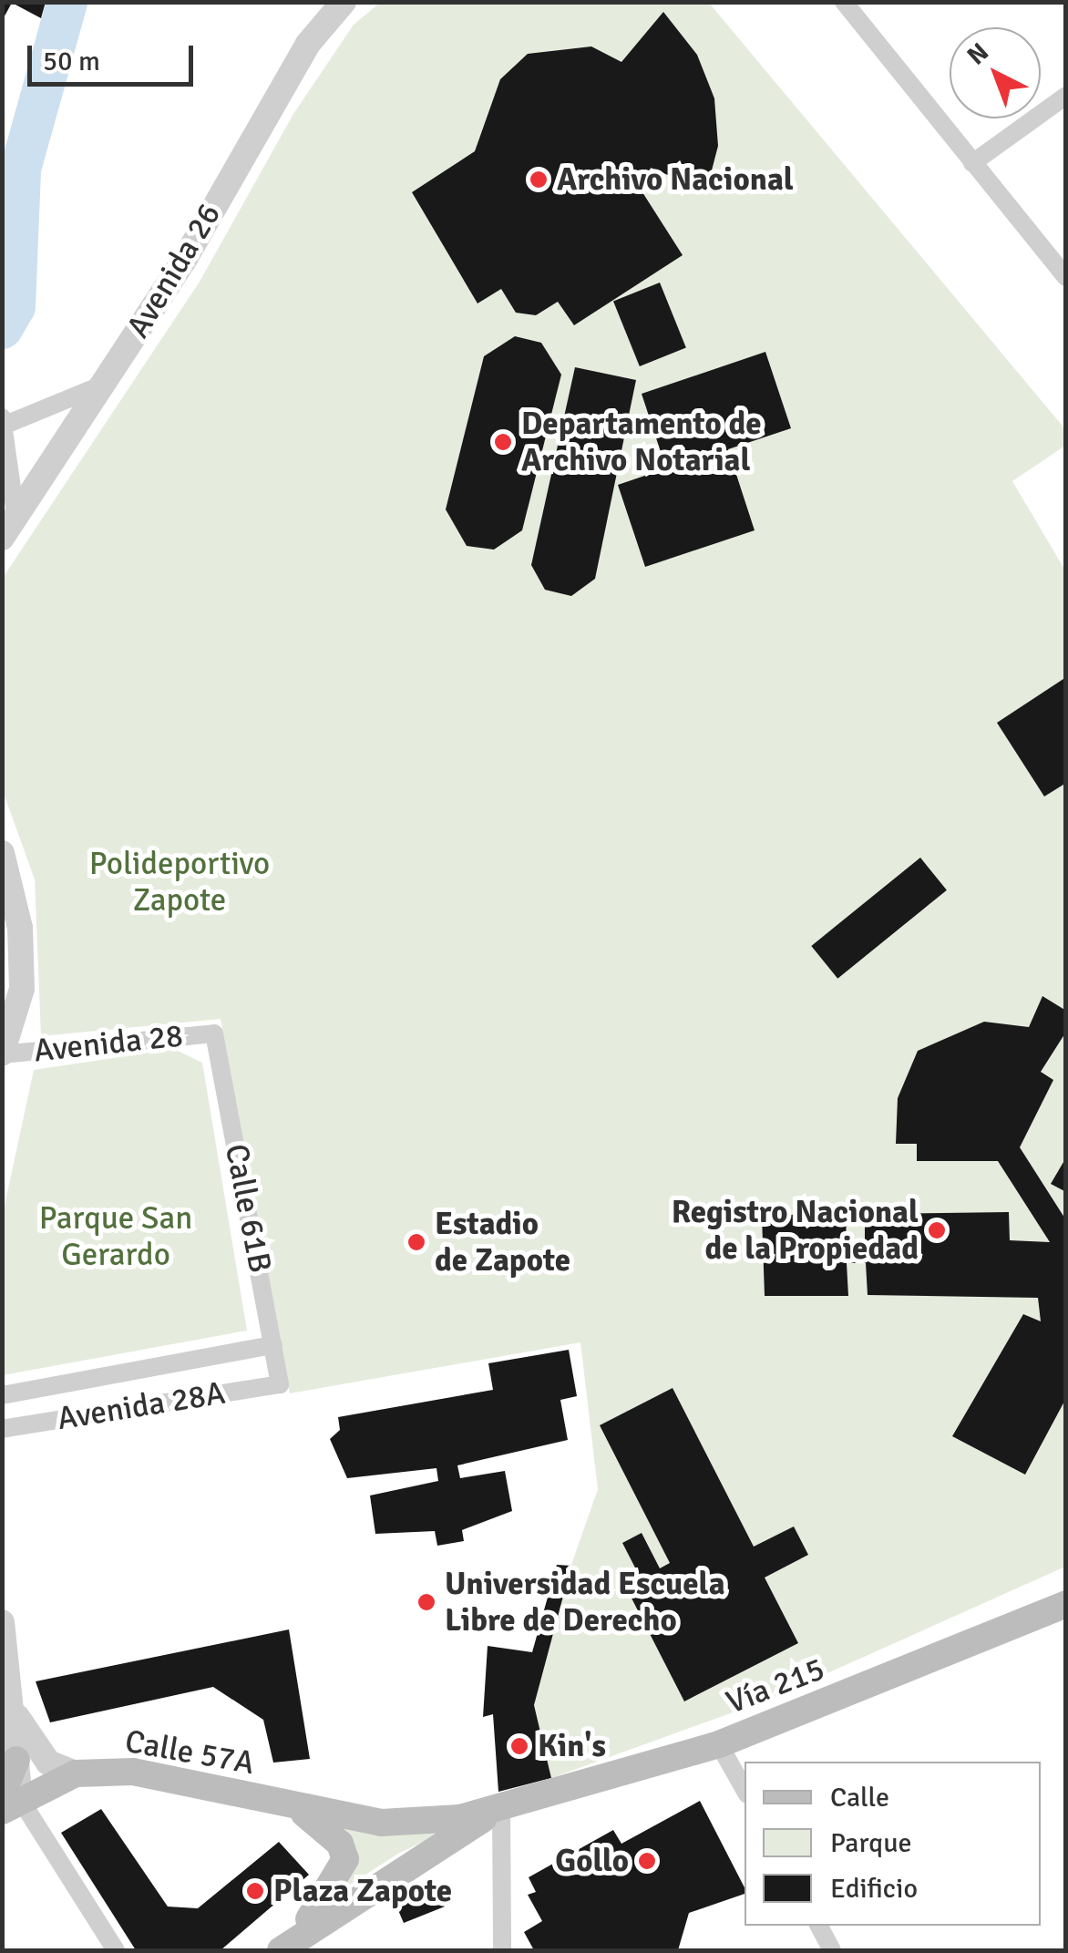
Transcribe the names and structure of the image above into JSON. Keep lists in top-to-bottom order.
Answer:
{
  "streets": {
    "main road": ["Vía 215", "Calle 57A"],
    "street": [
      "Avenida 26",
      "Avenida 28",
      "Calle 61B",
      "Avenida 28A"
    ]
  },
  "crossings": [
    ["Avenida 28", "Calle 61B"],
    ["Calle 61B", "Avenida 28A"],
    ["Vía 215", "Calle 57A"]
  ],
  "parks": ["Polideportivo Zapote", "Parque San Gerardo"],
  "places": [
    "Archivo Nacional",
    "Departamento de Archivo Notarial",
    "Registro Nacional de la Propiedad",
    "Estadio de Zapote",
    "Universidad Escuela Libre de Derecho",
    "Kin's",
    "Gollo",
    "Plaza Zapote"
  ],
  "legend": ["Calle", "Parque", "Edificio"],
  "scale_bar": "50 m",
  "north": "top left"
}
